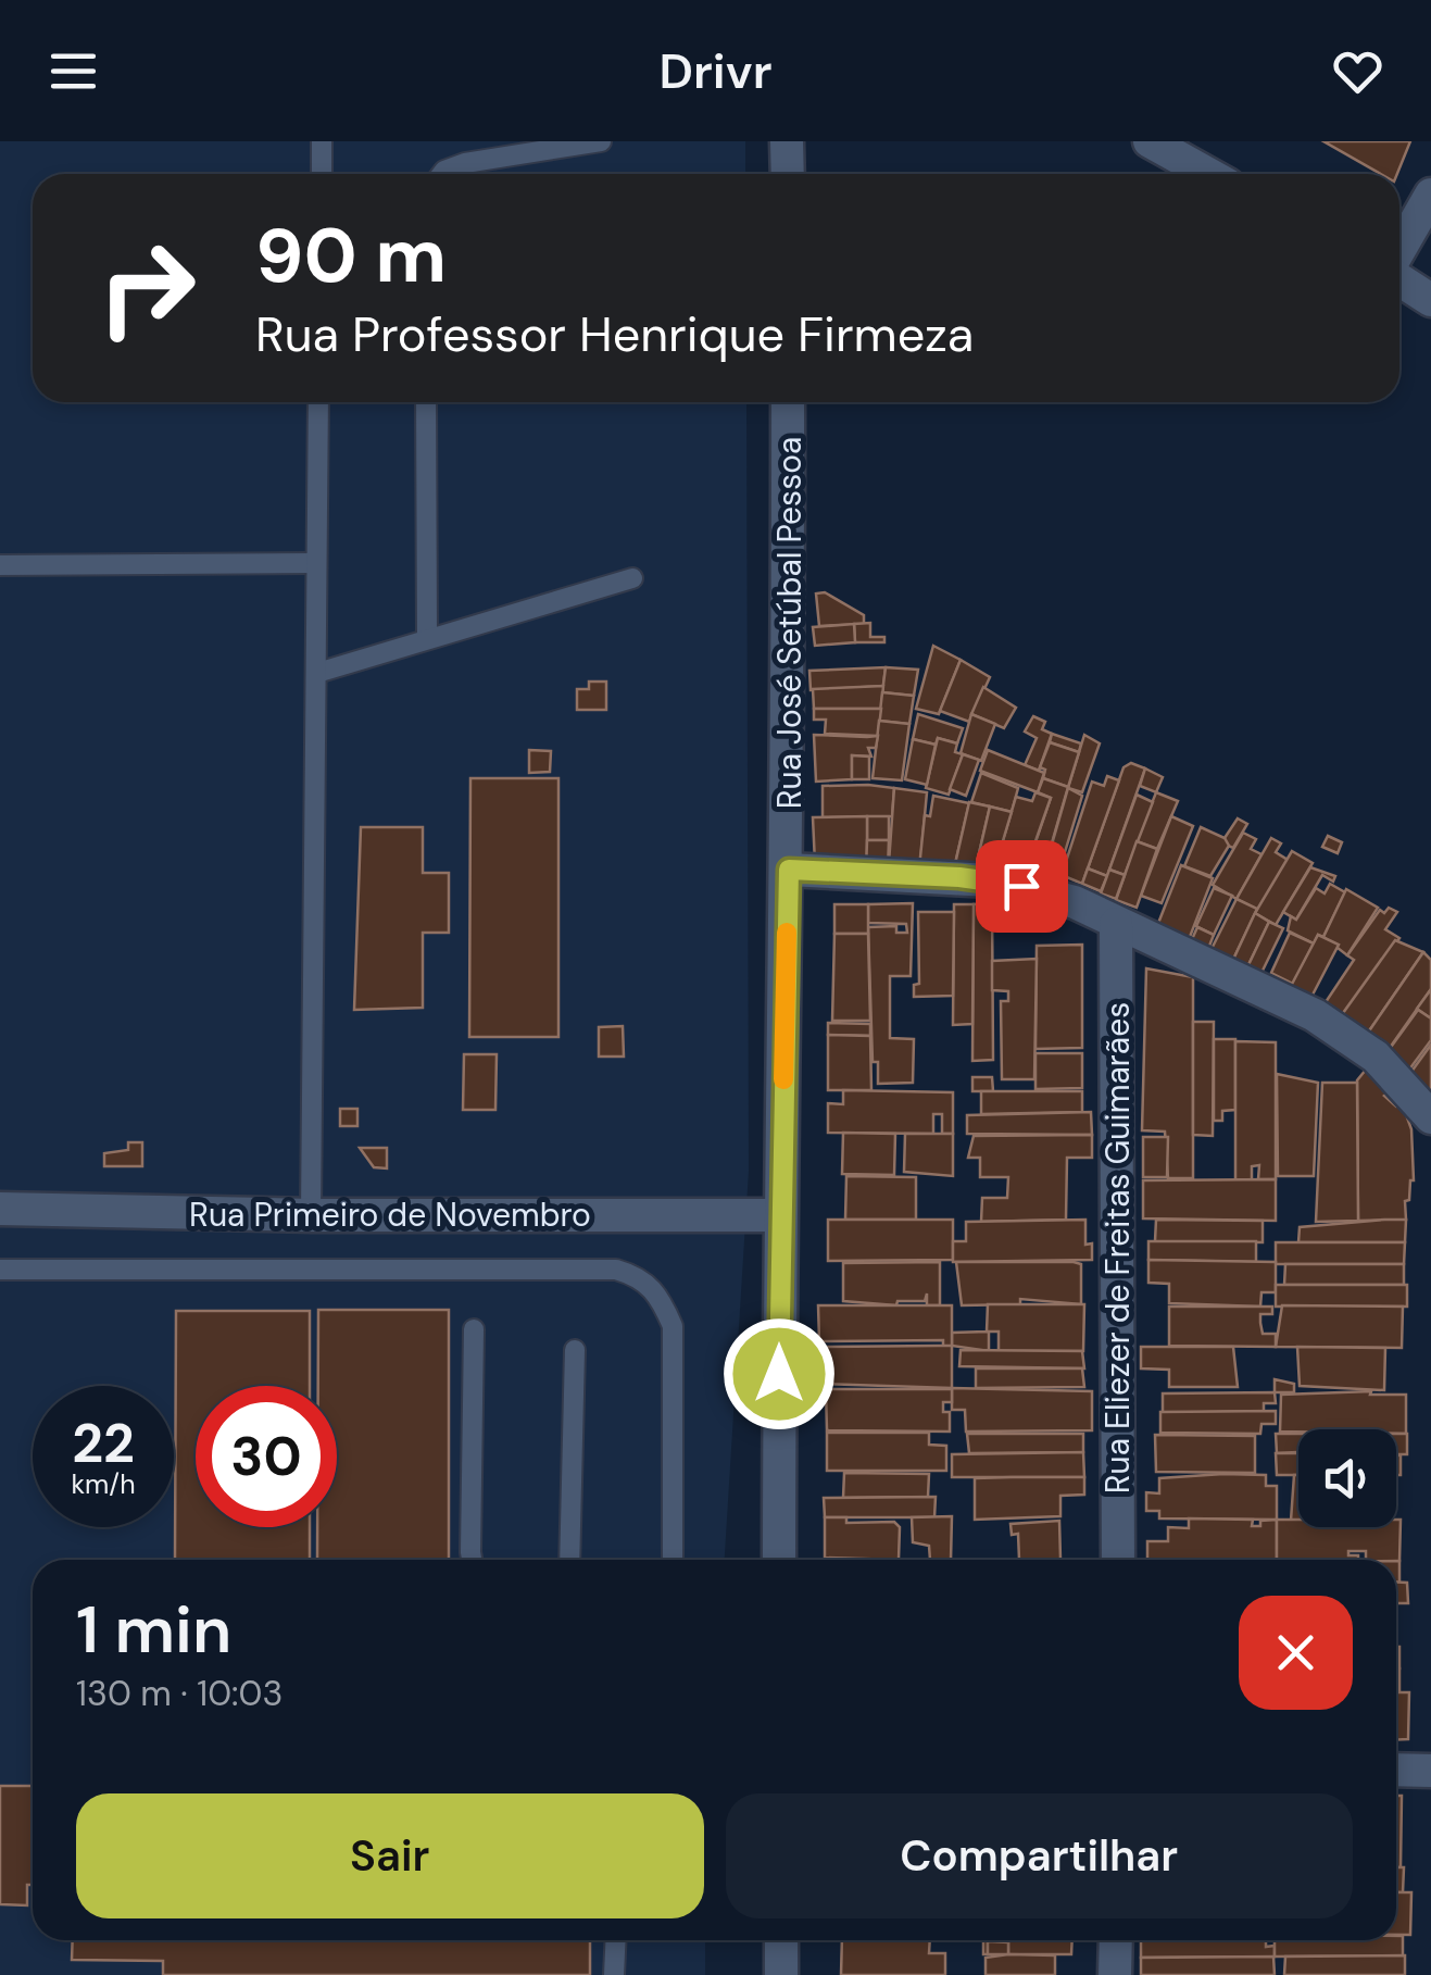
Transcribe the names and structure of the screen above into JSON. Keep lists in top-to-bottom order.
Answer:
{
  "streets": {
    "street": ["Rua José Setúbal Pessoa", "Rua Primeiro de Novembro", "Rua Eliezer de Freitas Guimarães"]
  },
  "crossings": [
    ["Rua José Setúbal Pessoa", "Rua Primeiro de Novembro"]
  ],
  "page": {
    "header": "Drivr",
    "turn": ["90 m", "Rua Professor Henrique Firmeza"],
    "speed": "22 km/h",
    "limit": "30",
    "heading": ["1 min", "130 m · 10:03"],
    "buttons": ["Sair", "Compartilhar"]
  }
}
